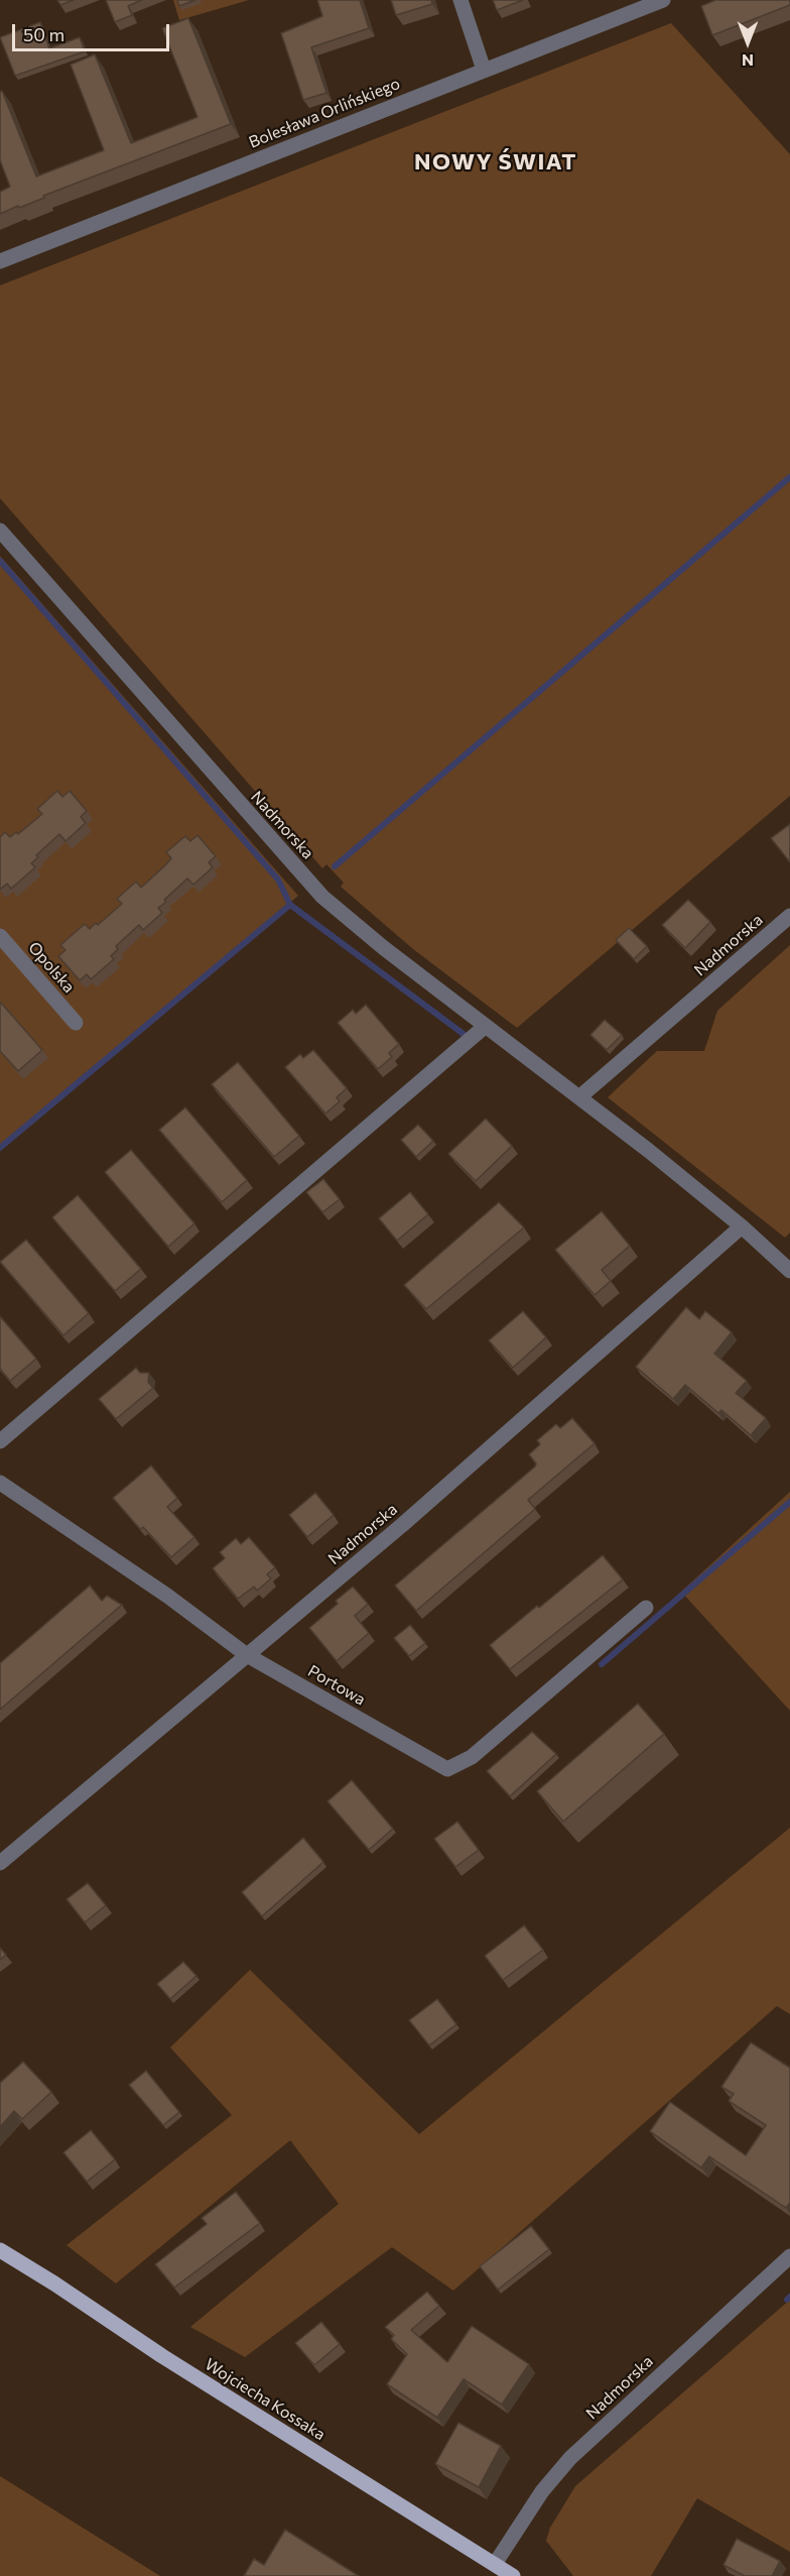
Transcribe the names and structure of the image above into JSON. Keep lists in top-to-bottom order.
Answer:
{
  "streets": {
    "main road": ["Wojciecha Kossaka"],
    "street": [
      "Bolesława Orlińskiego",
      "Nadmorska",
      "Opolska",
      "Portowa"
    ]
  },
  "crossings": [
    ["Nadmorska", "Portowa"],
    ["Nadmorska", "Wojciecha Kossaka"]
  ],
  "districts": ["NOWY ŚWIAT"],
  "scale_bar": "50 m",
  "north": "bottom"
}
